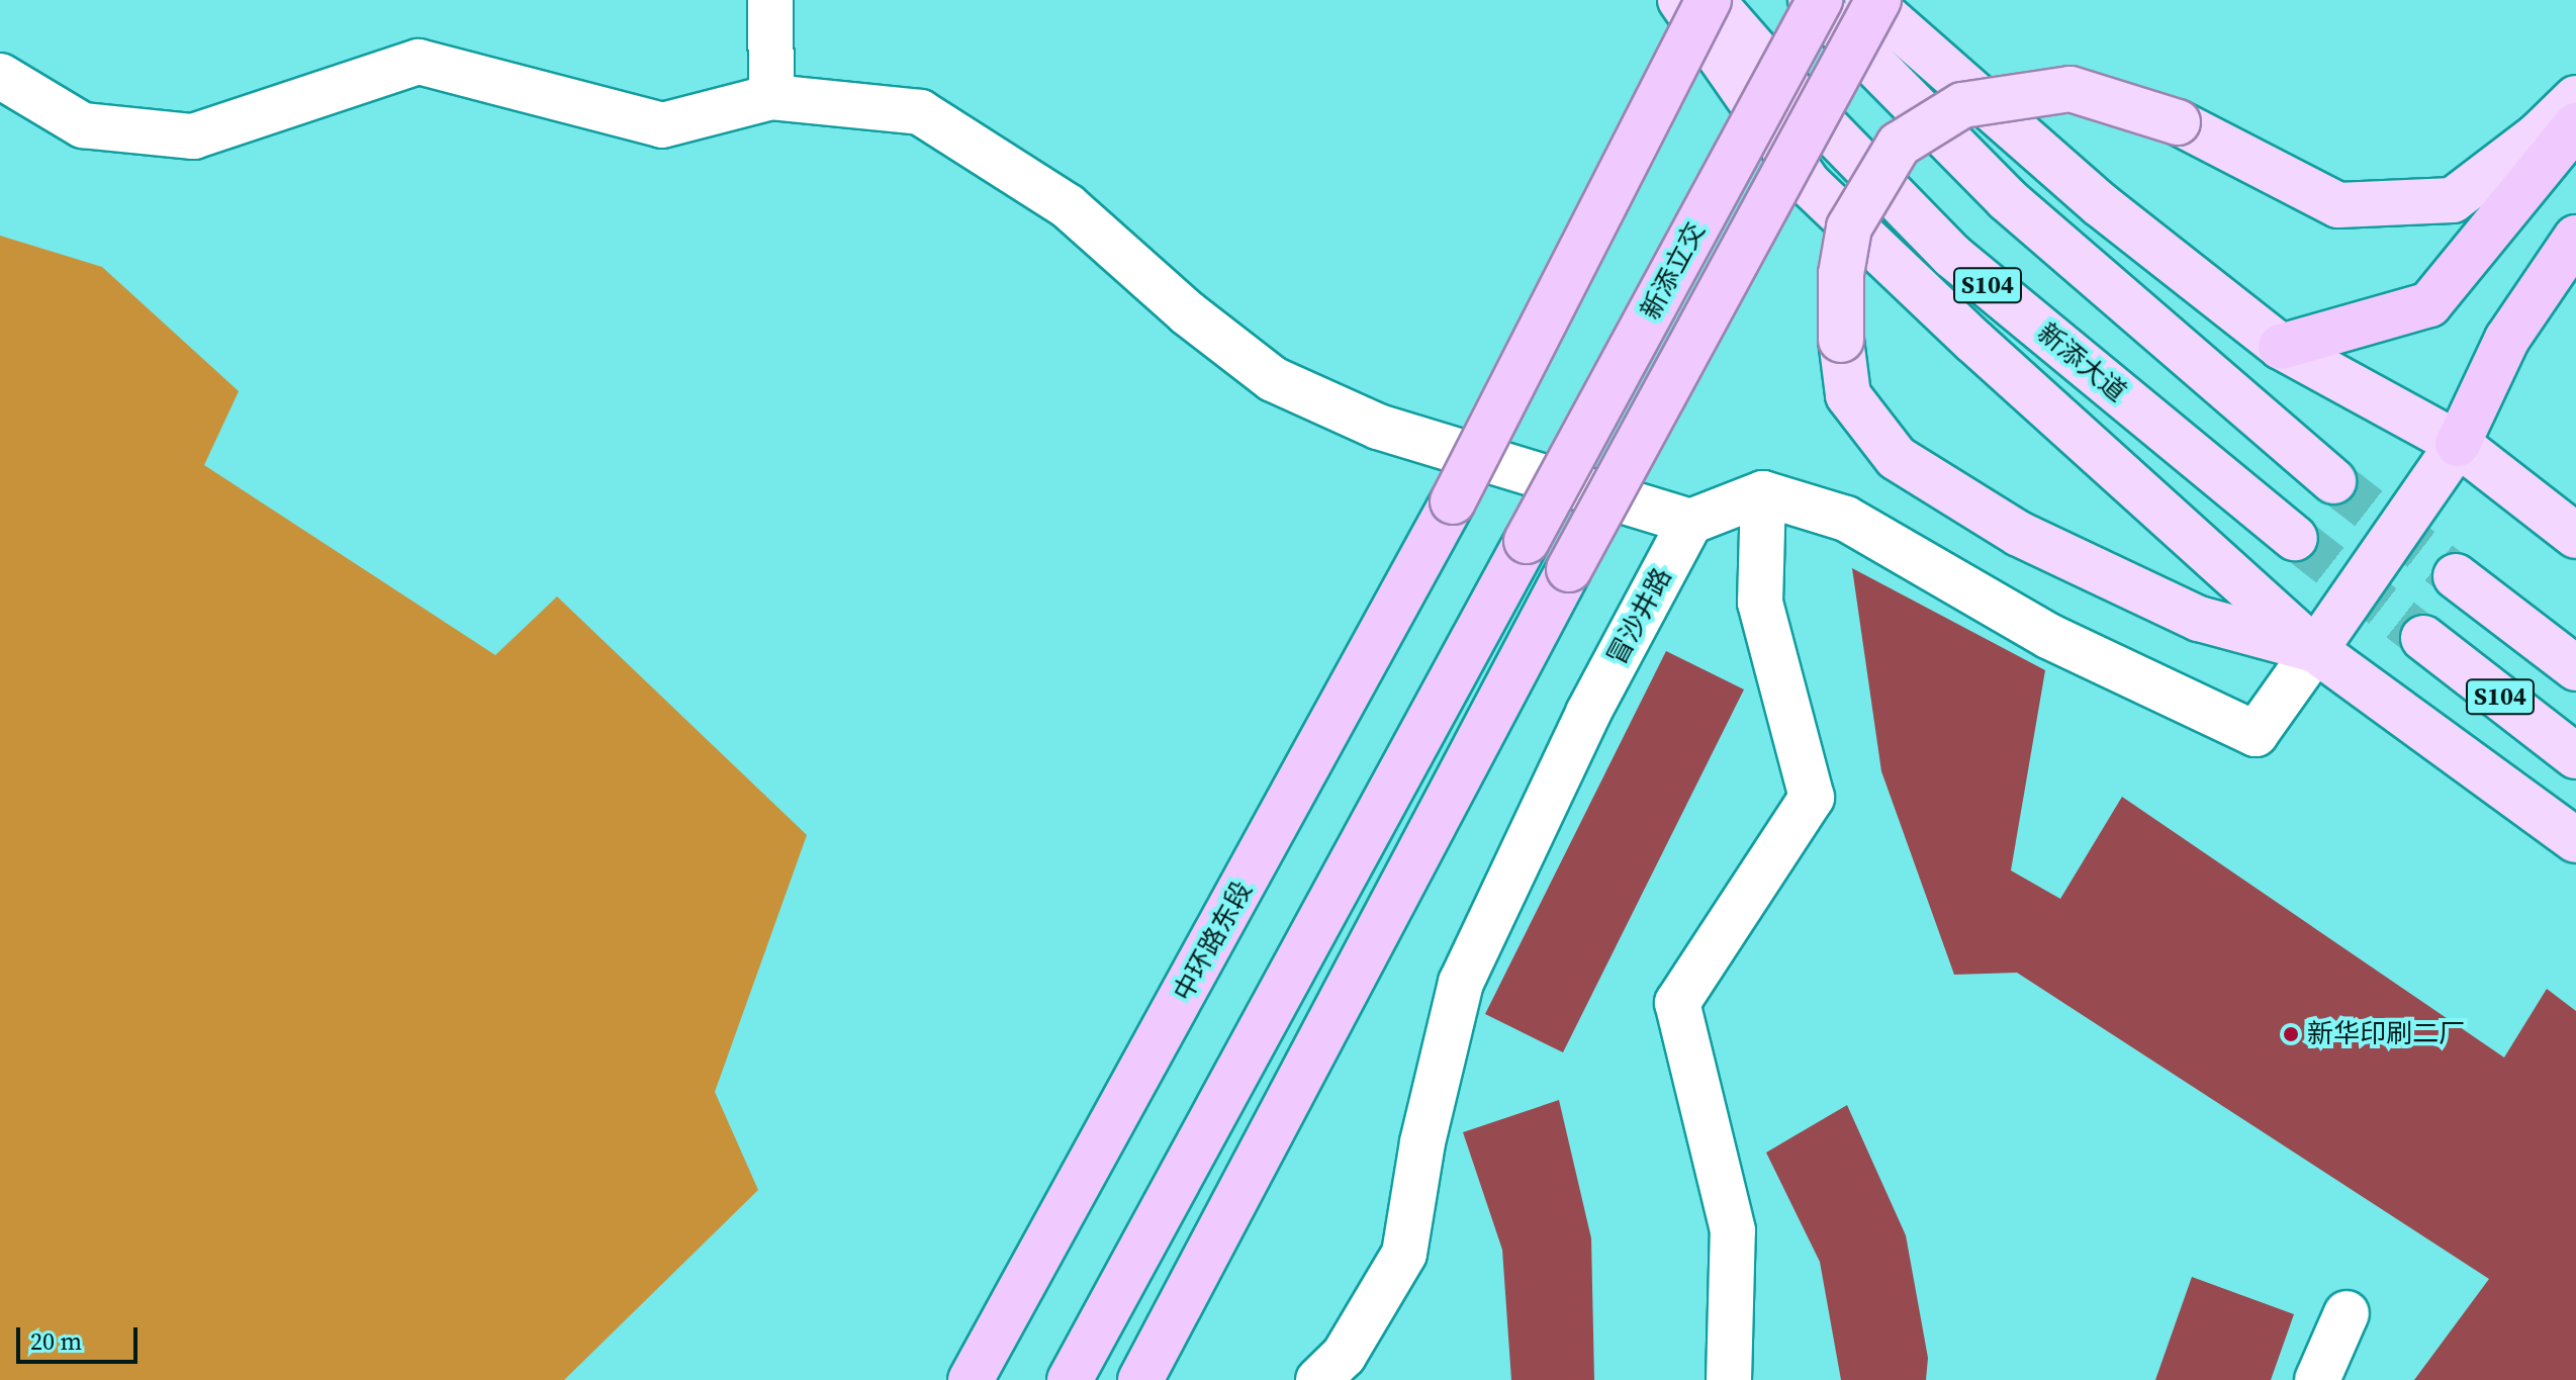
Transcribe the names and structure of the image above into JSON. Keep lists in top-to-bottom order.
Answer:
{
  "streets": {
    "highway": ["新添立交", "中环路东段"],
    "main road": ["S104", "新添大道"],
    "street": ["冒沙井路"]
  },
  "crossings": [
    ["新添大道", "中环路东段"]
  ],
  "places": ["新华印刷二厂"],
  "scale_bar": "20 m"
}
